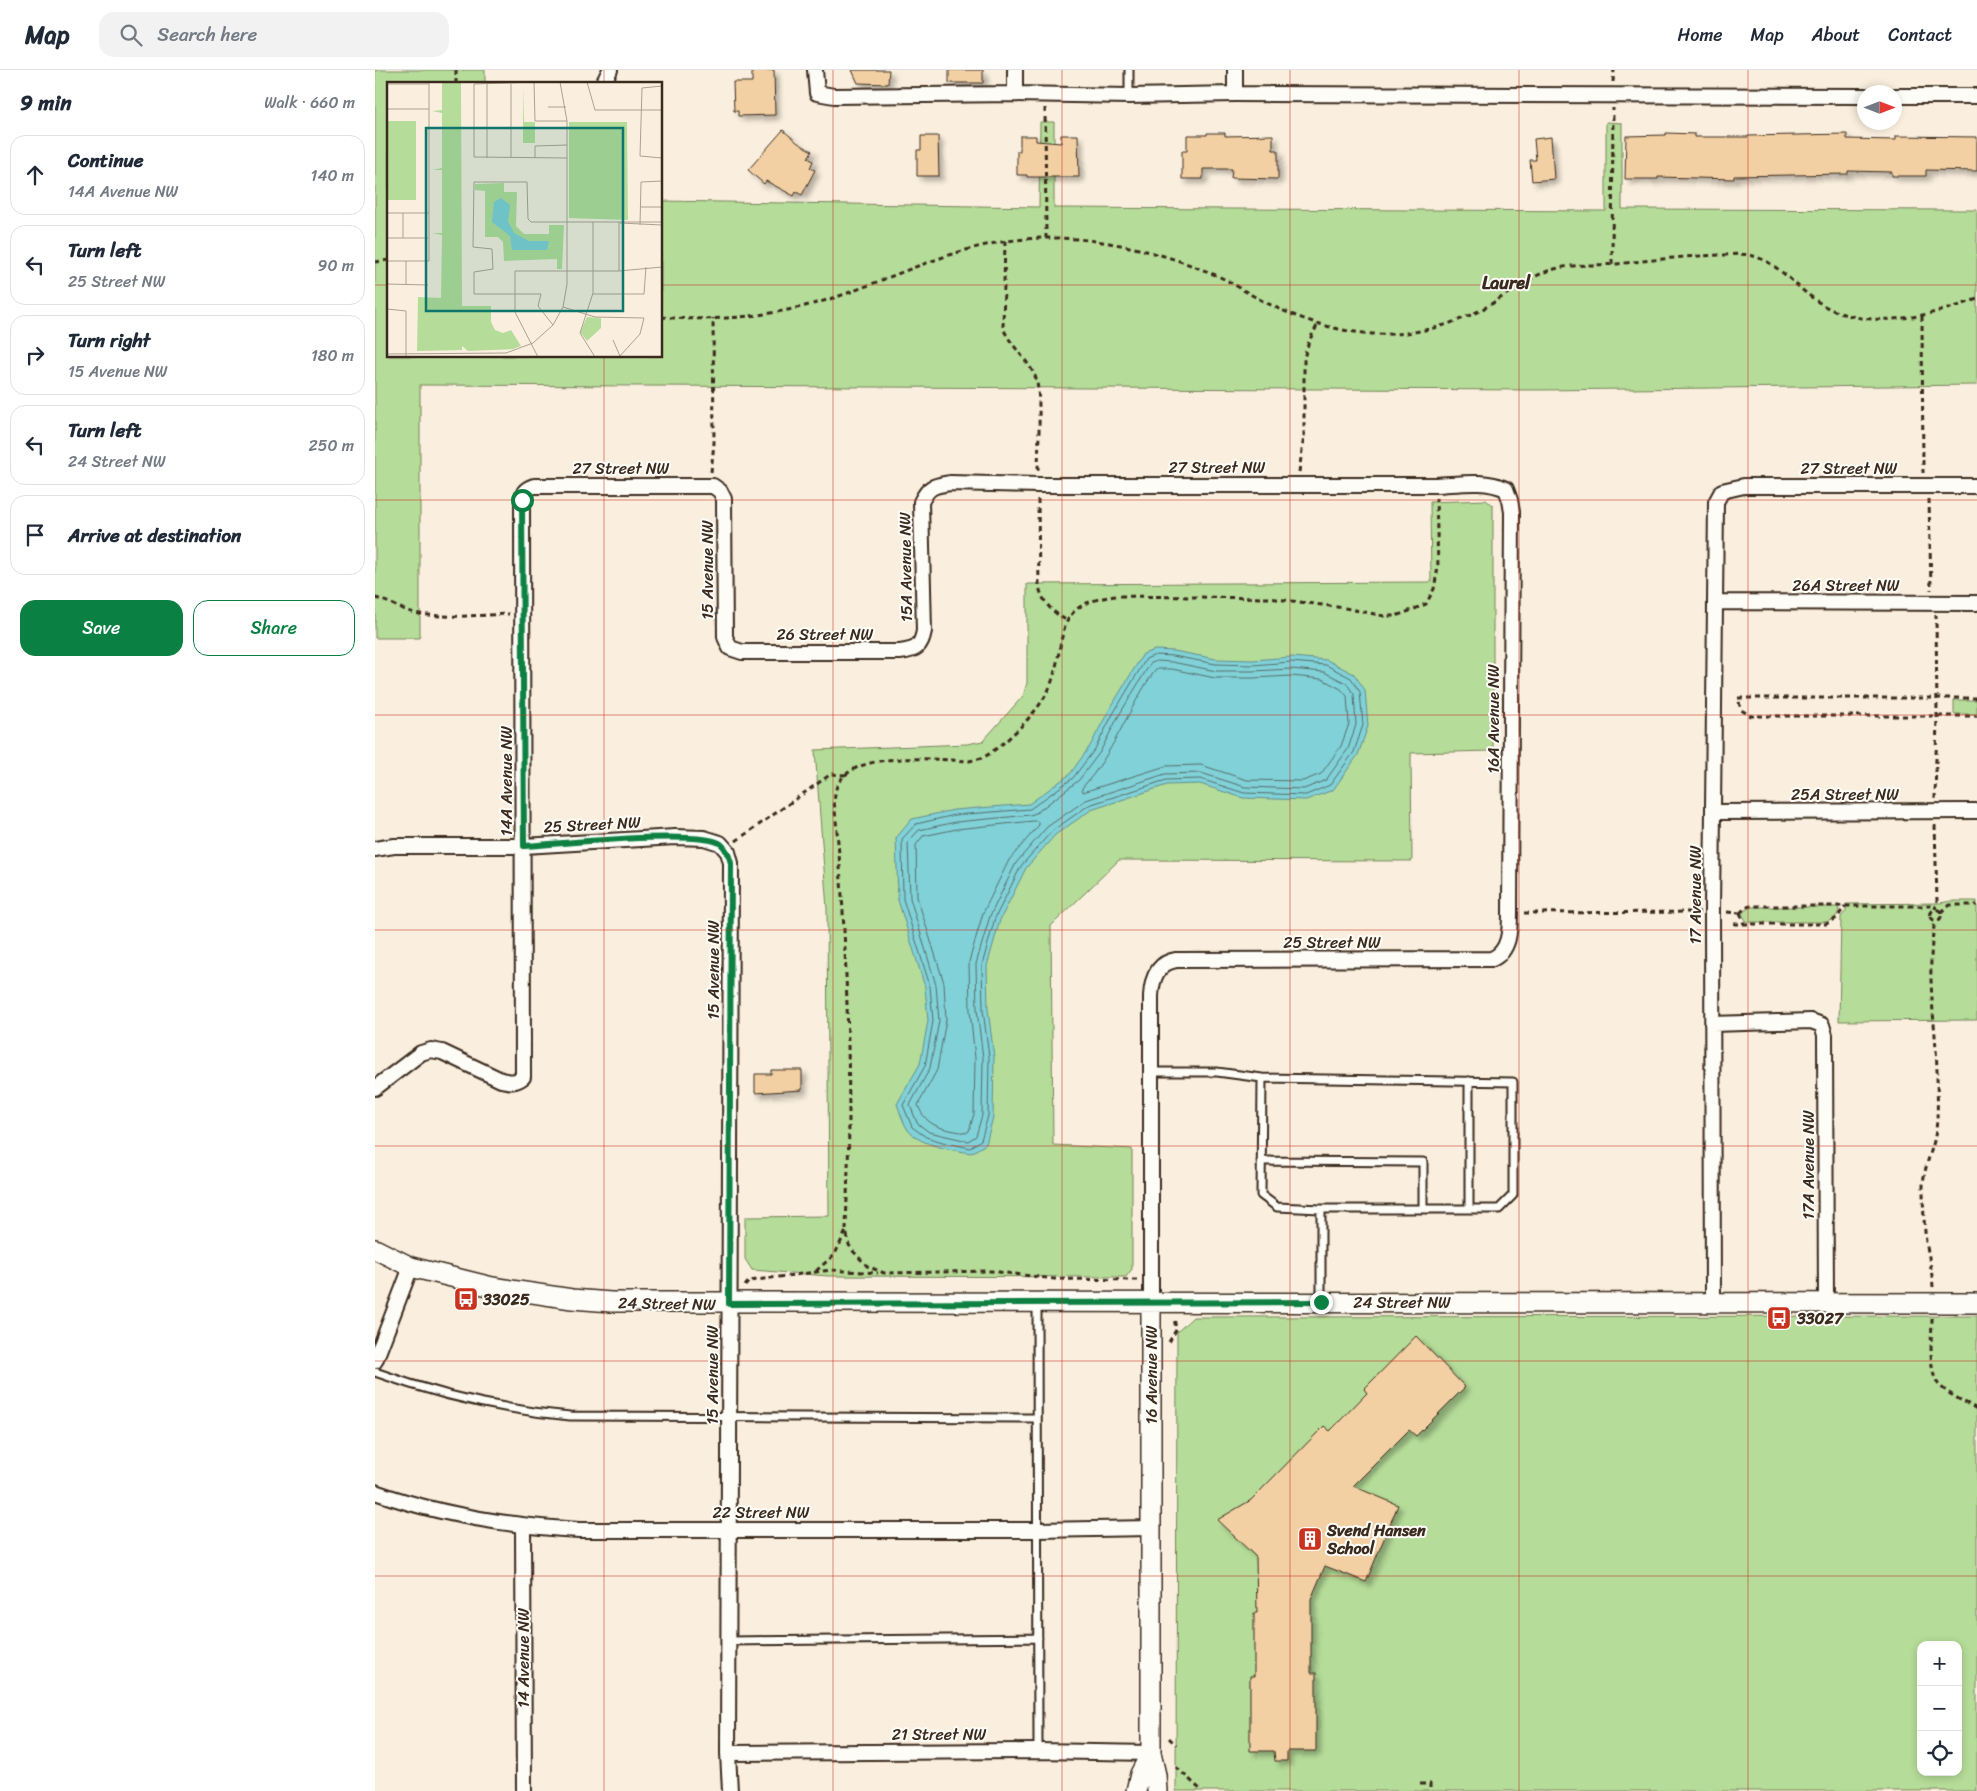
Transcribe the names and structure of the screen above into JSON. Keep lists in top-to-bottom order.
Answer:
{
  "streets": {
    "street": [
      "27 Street NW",
      "15A Avenue NW",
      "15 Avenue NW",
      "26A Street NW",
      "26 Street NW",
      "16A Avenue NW",
      "14A Avenue NW",
      "25A Street NW",
      "25 Street NW",
      "17 Avenue NW",
      "17A Avenue NW",
      "24 Street NW",
      "16 Avenue NW",
      "22 Street NW",
      "14 Avenue NW",
      "21 Street NW"
    ]
  },
  "crossings": [
    ["27 Street NW", "15A Avenue NW"],
    ["27 Street NW", "15 Avenue NW"],
    ["27 Street NW", "16A Avenue NW"],
    ["27 Street NW", "14A Avenue NW"],
    ["27 Street NW", "17 Avenue NW"],
    ["15A Avenue NW", "26 Street NW"],
    ["15 Avenue NW", "26 Street NW"],
    ["15 Avenue NW", "25 Street NW"],
    ["15 Avenue NW", "24 Street NW"],
    ["15 Avenue NW", "22 Street NW"],
    ["15 Avenue NW", "21 Street NW"],
    ["26A Street NW", "17 Avenue NW"],
    ["16A Avenue NW", "25 Street NW"],
    ["14A Avenue NW", "25 Street NW"],
    ["25A Street NW", "17 Avenue NW"],
    ["25 Street NW", "16 Avenue NW"],
    ["17 Avenue NW", "17A Avenue NW"],
    ["17 Avenue NW", "24 Street NW"],
    ["17A Avenue NW", "24 Street NW"],
    ["24 Street NW", "16 Avenue NW"],
    ["16 Avenue NW", "22 Street NW"],
    ["16 Avenue NW", "21 Street NW"],
    ["22 Street NW", "14 Avenue NW"]
  ],
  "districts": ["Laurel"],
  "places": {
    "bus stop": ["33025", "33027"],
    "building": ["Svend Hansen School"]
  },
  "north": "right",
  "page": {
    "header": "Map",
    "search": "Search here",
    "nav": [
      "Home",
      "Map",
      "About",
      "Contact"
    ],
    "heading": ["9 min", "Walk · 660 m"],
    "list": [
      ["Continue", "14A Avenue NW", "140 m"],
      ["Turn left", "25 Street NW", "90 m"],
      ["Turn right", "15 Avenue NW", "180 m"],
      ["Turn left", "24 Street NW", "250 m"],
      "Arrive at destination"
    ],
    "buttons": ["Save", "Share"],
    "map_buttons": ["+", "−"]
  }
}
